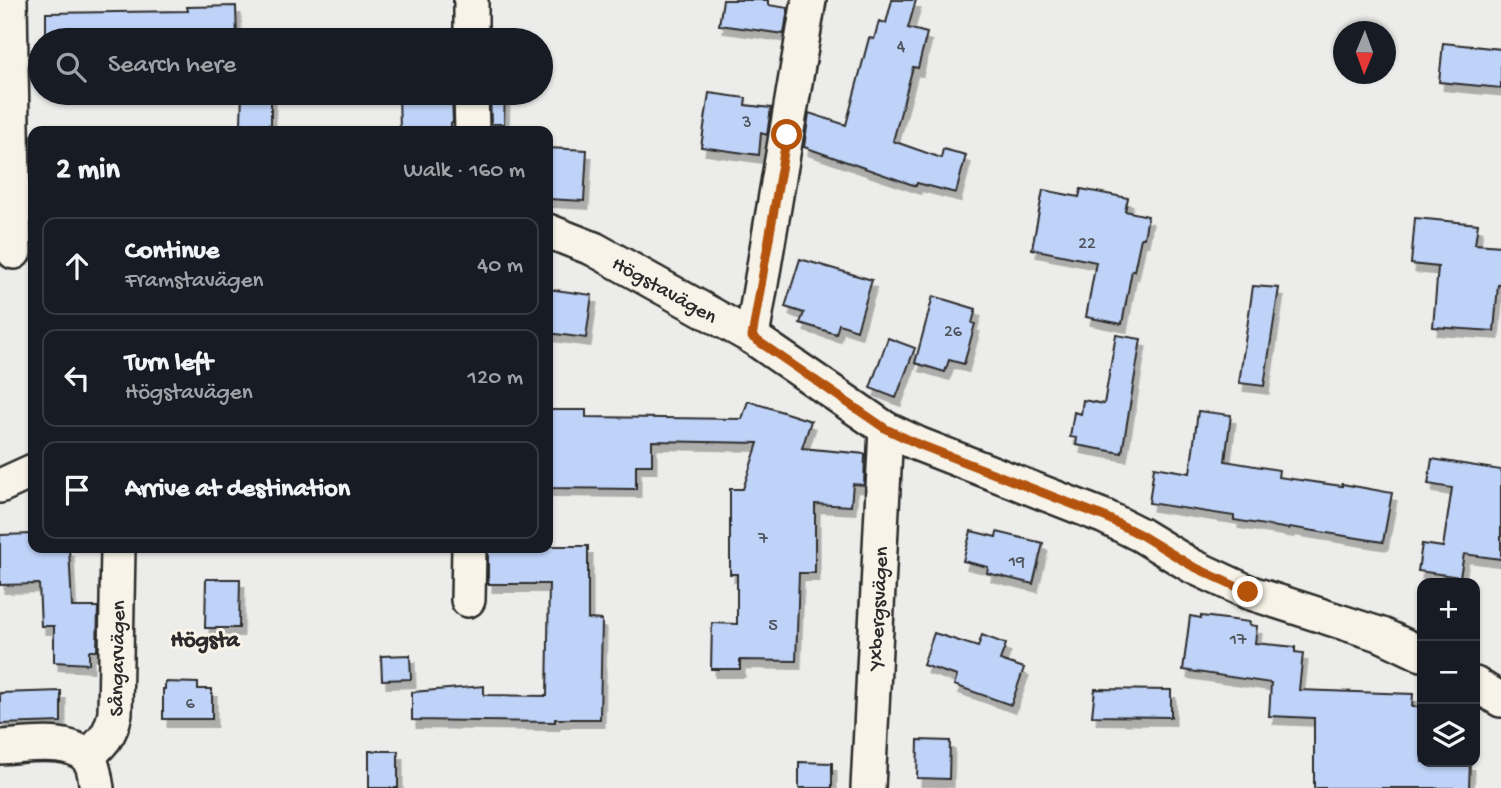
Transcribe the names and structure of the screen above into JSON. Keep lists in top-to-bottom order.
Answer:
{
  "streets": {
    "street": ["Högstavägen", "Yxbergsvägen", "Sångarvägen"]
  },
  "crossings": [
    ["Högstavägen", "Yxbergsvägen"]
  ],
  "districts": ["Högsta"],
  "house_numbers": [
    "4",
    "3",
    "22",
    "26",
    "7",
    "19",
    "5",
    "17",
    "6"
  ],
  "north": "bottom",
  "page": {
    "search": "Search here",
    "heading": ["2 min", "Walk · 160 m"],
    "list": [
      ["Continue", "Framstavägen", "40 m"],
      ["Turn left", "Högstavägen", "120 m"],
      "Arrive at destination"
    ],
    "map_buttons": ["+", "−"]
  }
}
